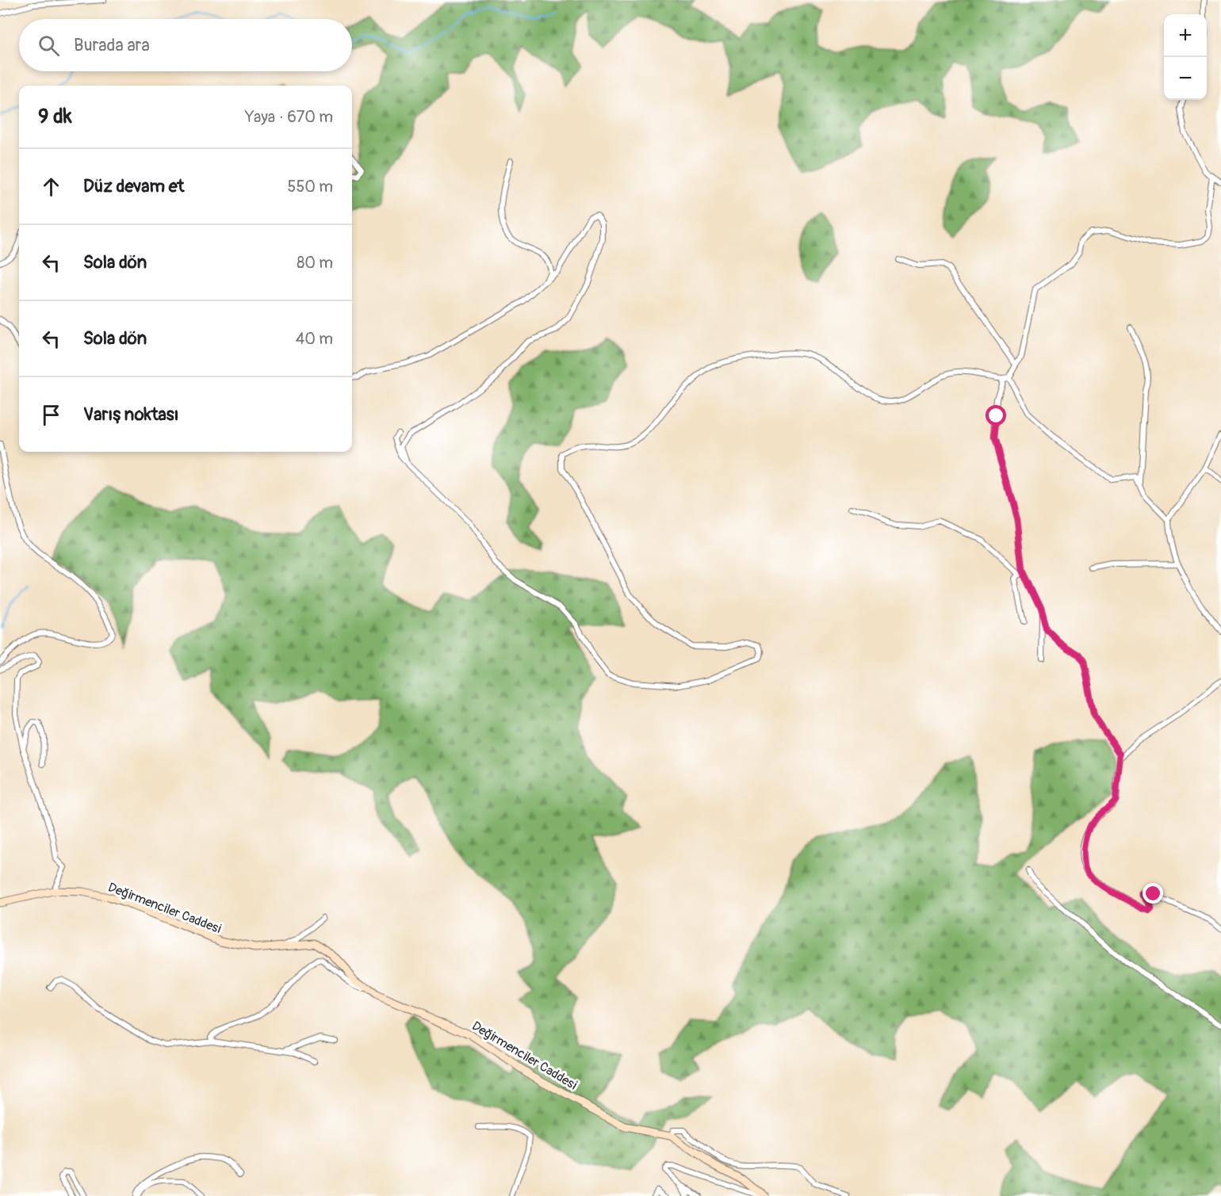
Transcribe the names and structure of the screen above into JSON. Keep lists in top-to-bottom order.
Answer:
{
  "streets": {
    "main road": ["Değirmenciler Caddesi"]
  },
  "page": {
    "map_buttons": ["+", "−"],
    "search": "Burada ara",
    "heading": ["9 dk", "Yaya · 670 m"],
    "list": [
      ["Düz devam et", "550 m"],
      ["Sola dön", "80 m"],
      ["Sola dön", "40 m"],
      "Varış noktası"
    ]
  }
}
